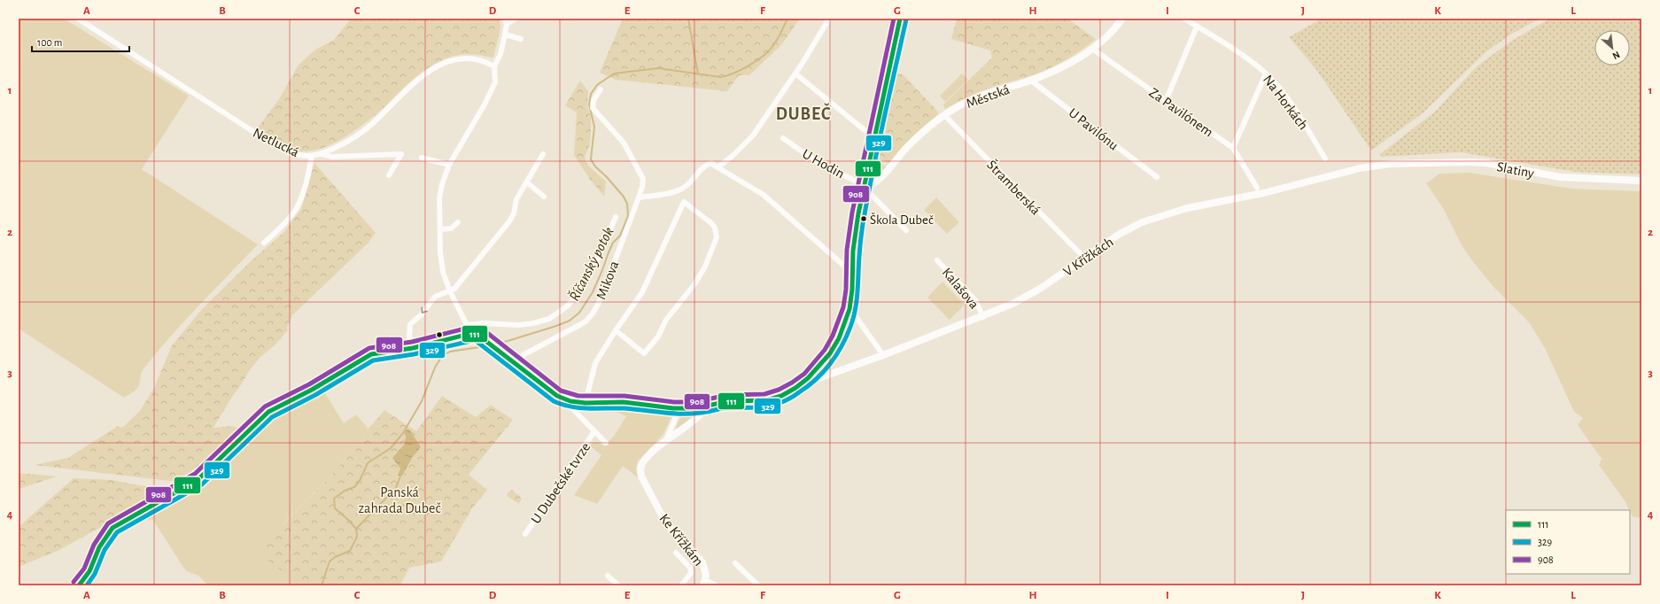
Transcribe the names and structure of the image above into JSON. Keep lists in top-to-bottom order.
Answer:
{
  "streets": {
    "street": [
      "Městská",
      "Na Horkách",
      "Za Pavilónem",
      "U Pavilónu",
      "Netlucká",
      "U Hodin",
      "Slatiny",
      "Štramberská",
      "V Křížkách",
      "Mikova",
      "Kalašova",
      "U Dubečské tvrze",
      "Ke Křížkám"
    ]
  },
  "crossings": [
    ["Městská", "Za Pavilónem"],
    ["Městská", "U Pavilónu"],
    ["Městská", "U Hodin"],
    ["Městská", "Štramberská"],
    ["Slatiny", "V Křížkách"],
    ["Štramberská", "V Křížkách"],
    ["V Křížkách", "Kalašova"]
  ],
  "districts": ["DUBEČ"],
  "water": ["Říčanský potok"],
  "parks": ["Panská zahrada Dubeč"],
  "places": ["Škola Dubeč"],
  "lines": ["transit line 111", "transit line 908", "transit line 329"],
  "legend": ["111", "329", "908"],
  "scale_bar": "100 m",
  "north": "bottom right",
  "grid": {
    "columns": [
      "A",
      "B",
      "C",
      "D",
      "E",
      "F",
      "G",
      "H",
      "I",
      "J",
      "K",
      "L"
    ],
    "rows": [
      "1",
      "2",
      "3",
      "4"
    ]
  }
}
